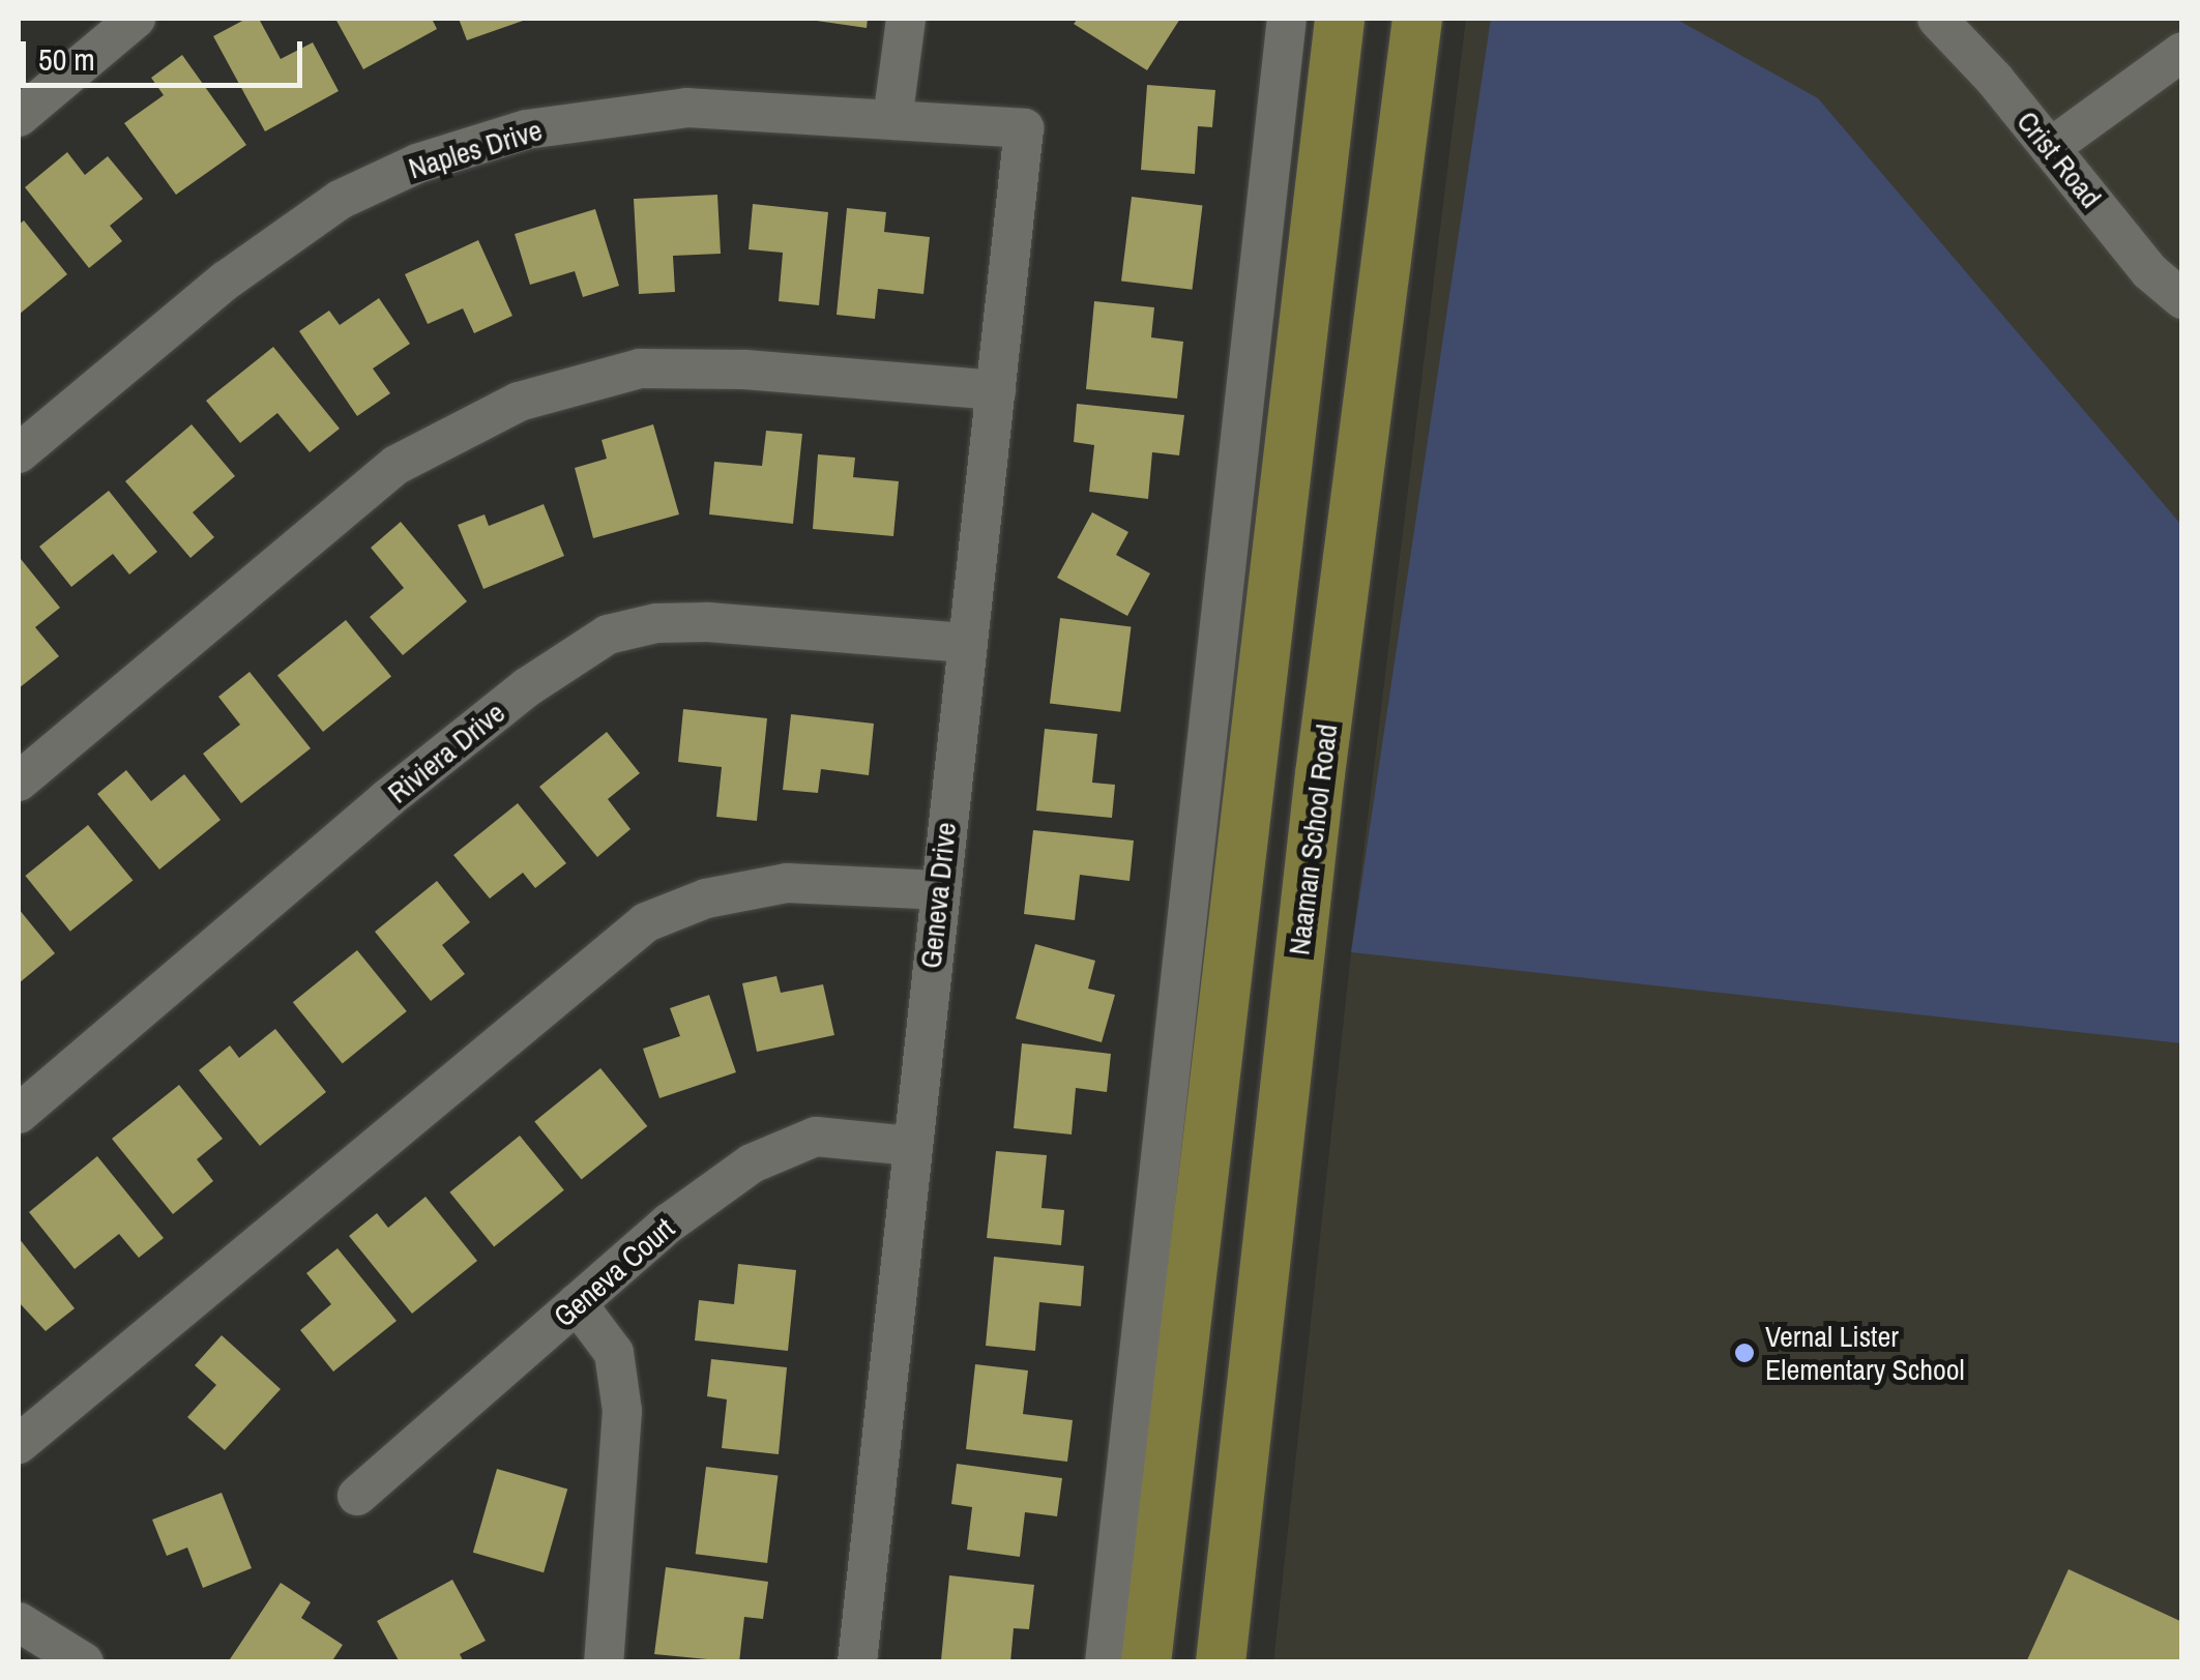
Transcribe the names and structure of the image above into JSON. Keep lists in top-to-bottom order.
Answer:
{
  "streets": {
    "main road": ["Naaman School Road"],
    "street": [
      "Naples Drive",
      "Crist Road",
      "Riviera Drive",
      "Geneva Drive",
      "Geneva Court"
    ]
  },
  "crossings": [
    ["Naples Drive", "Geneva Drive"],
    ["Riviera Drive", "Geneva Drive"],
    ["Geneva Drive", "Geneva Court"]
  ],
  "places": ["Vernal Lister Elementary School"],
  "scale_bar": "50 m"
}
